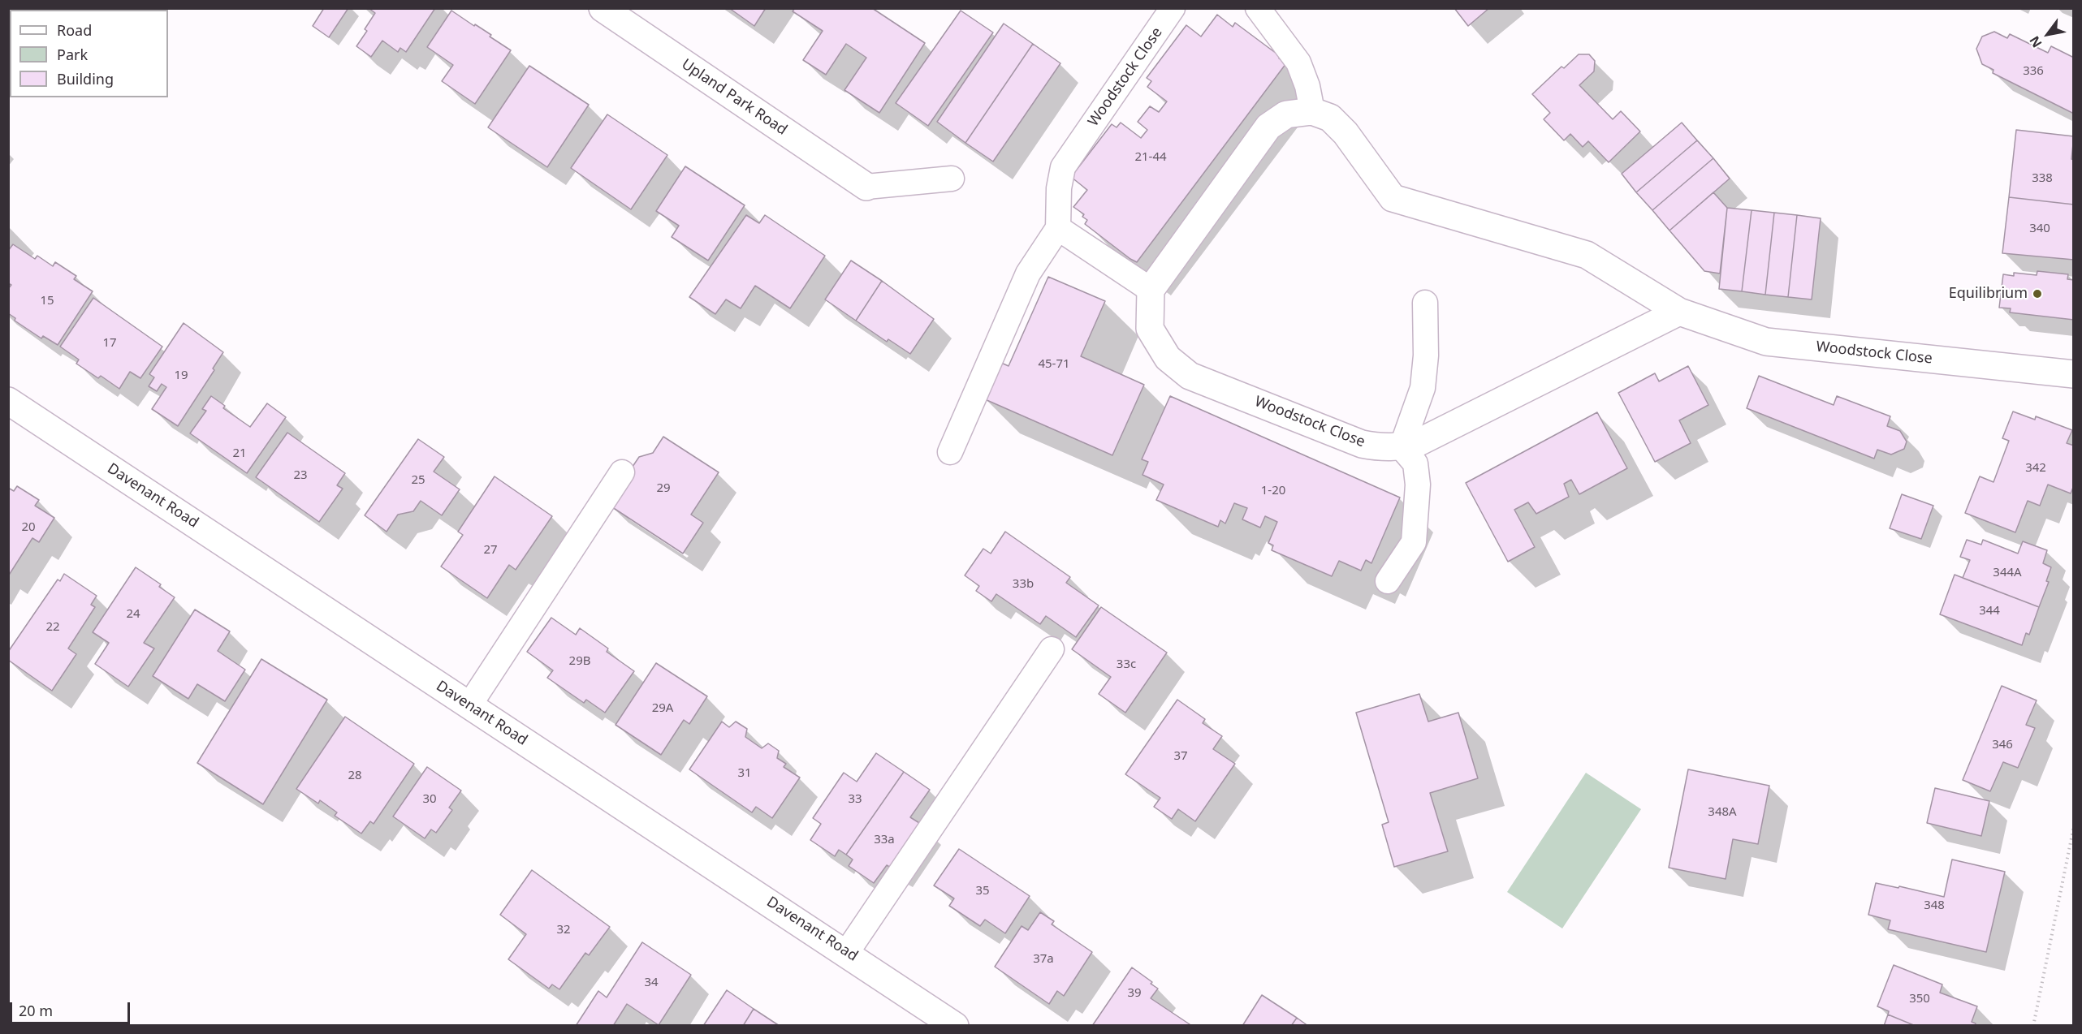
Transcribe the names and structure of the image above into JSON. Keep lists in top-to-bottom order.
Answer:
{
  "streets": {
    "street": ["Woodstock Close", "Upland Park Road", "Davenant Road"]
  },
  "places": ["Equilibrium"],
  "house_numbers": [
    "336",
    "21-44",
    "338",
    "340",
    "15",
    "17",
    "45-71",
    "19",
    "21",
    "342",
    "23",
    "25",
    "29",
    "1-20",
    "20",
    "27",
    "344A",
    "33b",
    "344",
    "24",
    "22",
    "29B",
    "33c",
    "29A",
    "346",
    "37",
    "31",
    "28",
    "30",
    "33",
    "348A",
    "33a",
    "35",
    "348",
    "32",
    "37a",
    "34",
    "39",
    "350"
  ],
  "legend": ["Road", "Park", "Building"],
  "scale_bar": "20 m",
  "north": "bottom left"
}
